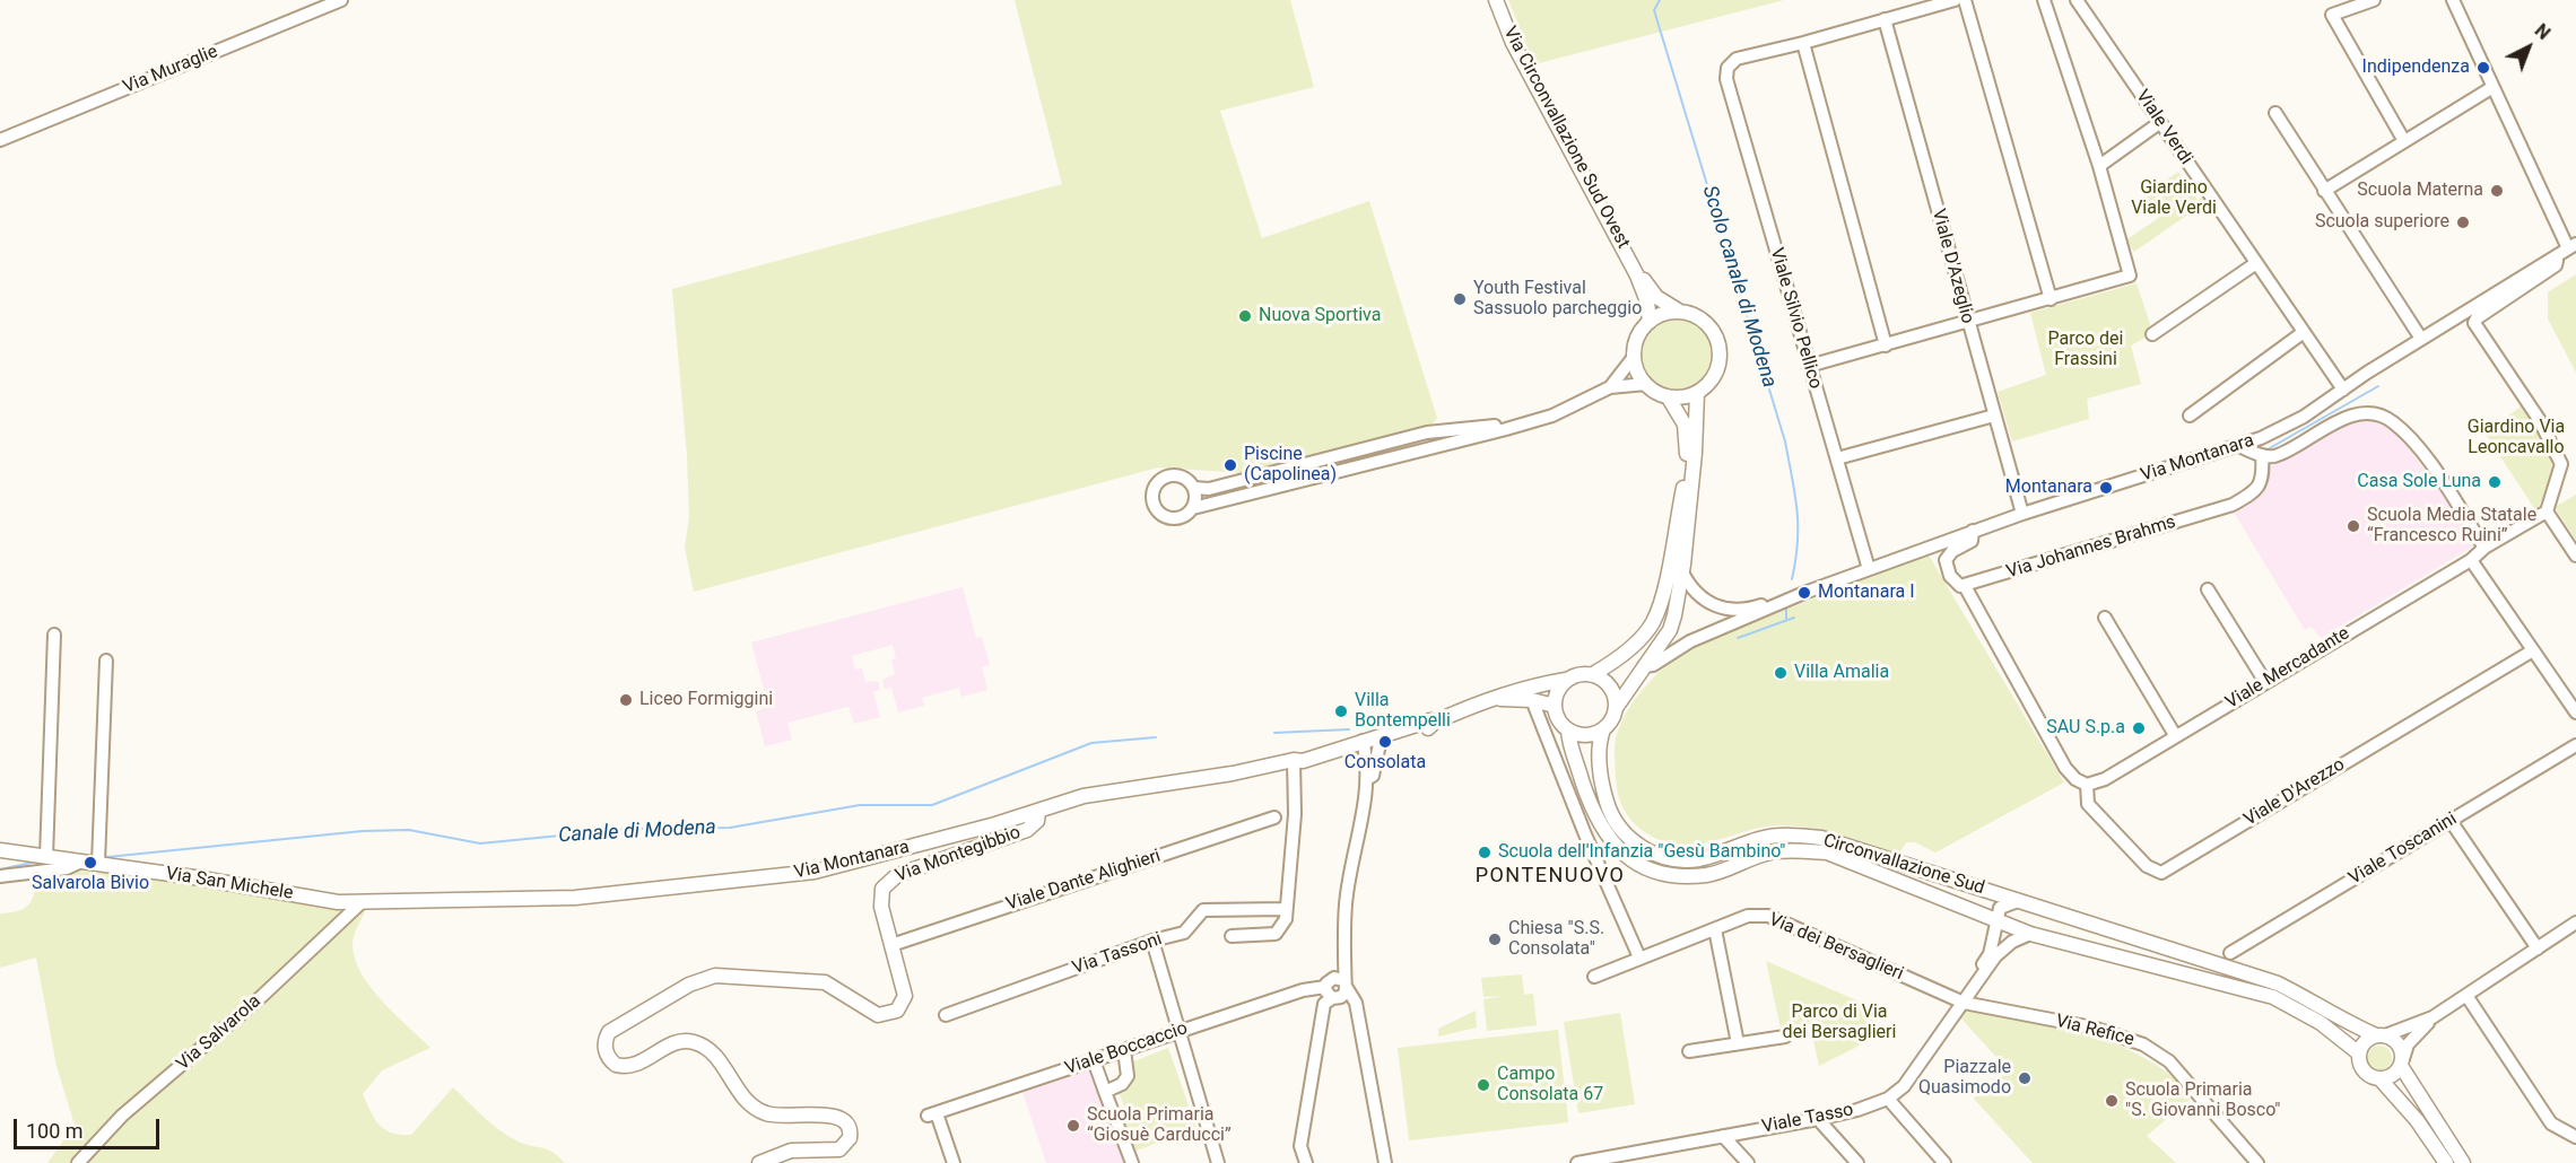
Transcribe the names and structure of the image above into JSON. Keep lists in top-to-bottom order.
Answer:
{
  "streets": {
    "main road": [
      "Via Circonvallazione Sud Ovest",
      "Via Montanara",
      "Via Montegibbio",
      "Circonvallazione Sud",
      "Via San Michele"
    ],
    "street": [
      "Via Muraglie",
      "Viale Verdi",
      "Viale D'Azeglio",
      "Viale Silvio Pellico",
      "Via Johannes Brahms",
      "Viale Mercadante",
      "Viale D'Arezzo",
      "Viale Toscanini",
      "Viale Dante Alighieri",
      "Via dei Bersaglieri",
      "Via Tassoni",
      "Via Refice",
      "Via Salvarola",
      "Viale Boccaccio",
      "Viale Tasso"
    ]
  },
  "crossings": [
    ["Viale Verdi", "Via Montanara"],
    ["Via Circonvallazione Sud Ovest", "Circonvallazione Sud"],
    ["Viale D'Azeglio", "Via Montanara"],
    ["Viale Silvio Pellico", "Via Montanara"],
    ["Via Montanara", "Via Montegibbio"],
    ["Via Montanara", "Circonvallazione Sud"],
    ["Via Montanara", "Via San Michele"],
    ["Via Montanara", "Via Salvarola"],
    ["Viale Mercadante", "Viale D'Arezzo"],
    ["Via Montegibbio", "Viale Dante Alighieri"],
    ["Circonvallazione Sud", "Viale Tasso"],
    ["Via San Michele", "Via Salvarola"],
    ["Via dei Bersaglieri", "Via Refice"],
    ["Via dei Bersaglieri", "Viale Tasso"],
    ["Via Refice", "Viale Tasso"]
  ],
  "districts": ["PONTENUOVO"],
  "water": ["Scolo canale di Modena", "Canale di Modena"],
  "parks": [
    "Giardino Viale Verdi",
    "Parco dei Frassini",
    "Giardino Via Leoncavallo",
    "Parco di Via dei Bersaglieri"
  ],
  "places": [
    "Indipendenza",
    "Scuola Materna",
    "Scuola superiore",
    "Youth Festival Sassuolo parcheggio",
    "Nuova Sportiva",
    "Piscine (Capolinea)",
    "Casa Sole Luna",
    "Montanara",
    "Scuola Media Statale “Francesco Ruini”",
    "Montanara I",
    "Villa Amalia",
    "Liceo Formiggini",
    "Villa Bontempelli",
    "SAU S.p.a",
    "Consolata",
    "Scuola dell'Infanzia \"Gesù Bambino\"",
    "Salvarola Bivio",
    "Chiesa \"S.S. Consolata\"",
    "Piazzale Quasimodo",
    "Campo Consolata 67",
    "Scuola Primaria \"S. Giovanni Bosco\"",
    "Scuola Primaria “Giosuè Carducci”"
  ],
  "scale_bar": "100 m",
  "north": "top right"
}
